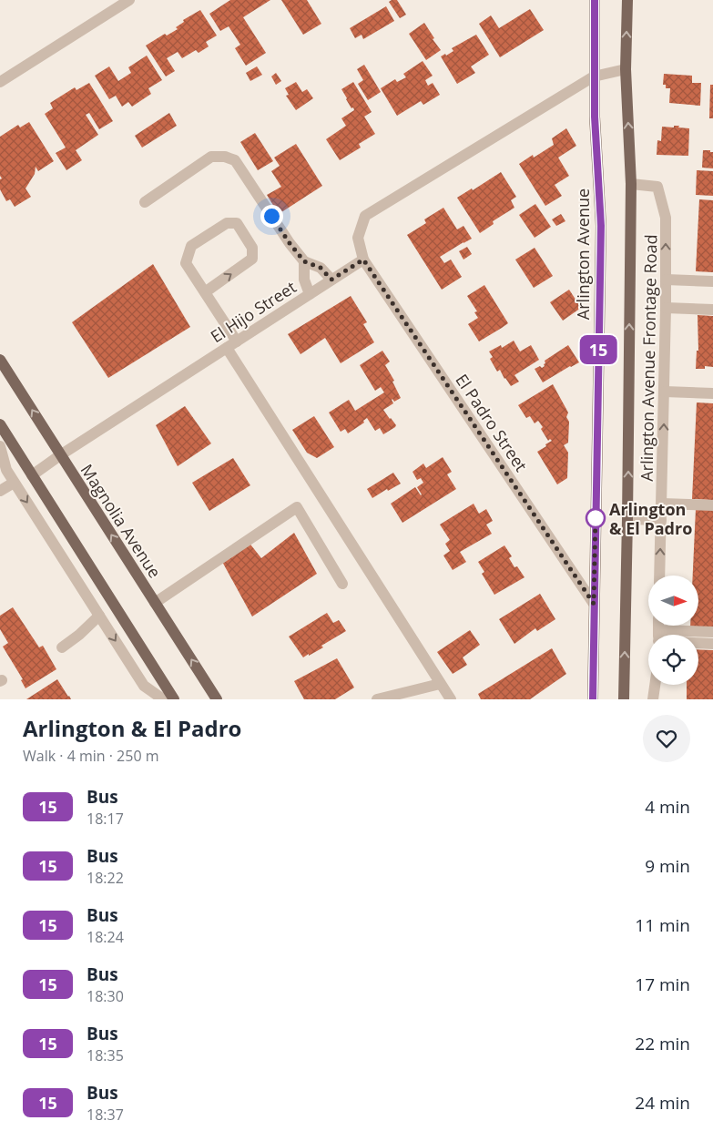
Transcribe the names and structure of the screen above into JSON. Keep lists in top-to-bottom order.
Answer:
{
  "streets": {
    "main road": ["Arlington Avenue", "Magnolia Avenue"],
    "street": ["El Hijo Street", "Arlington Avenue Frontage Road", "El Padro Street"]
  },
  "crossings": [
    ["Arlington Avenue", "El Padro Street"],
    ["El Hijo Street", "El Padro Street"],
    ["El Hijo Street", "Magnolia Avenue"]
  ],
  "one_way": ["Arlington Avenue Frontage Road"],
  "places": ["Arlington & El Padro"],
  "lines": ["bus line 15"],
  "north": "right",
  "page": {
    "on_map": "15",
    "heading": ["Arlington & El Padro", "Walk · 4 min · 250 m"],
    "list": [
      {
        "mark": "15",
        "name": "Bus",
        "note": "18:17",
        "value": "4 min"
      },
      {
        "mark": "15",
        "name": "Bus",
        "note": "18:22",
        "value": "9 min"
      },
      {
        "mark": "15",
        "name": "Bus",
        "note": "18:24",
        "value": "11 min"
      },
      {
        "mark": "15",
        "name": "Bus",
        "note": "18:30",
        "value": "17 min"
      },
      {
        "mark": "15",
        "name": "Bus",
        "note": "18:35",
        "value": "22 min"
      },
      {
        "mark": "15",
        "name": "Bus",
        "note": "18:37",
        "value": "24 min"
      }
    ]
  }
}
